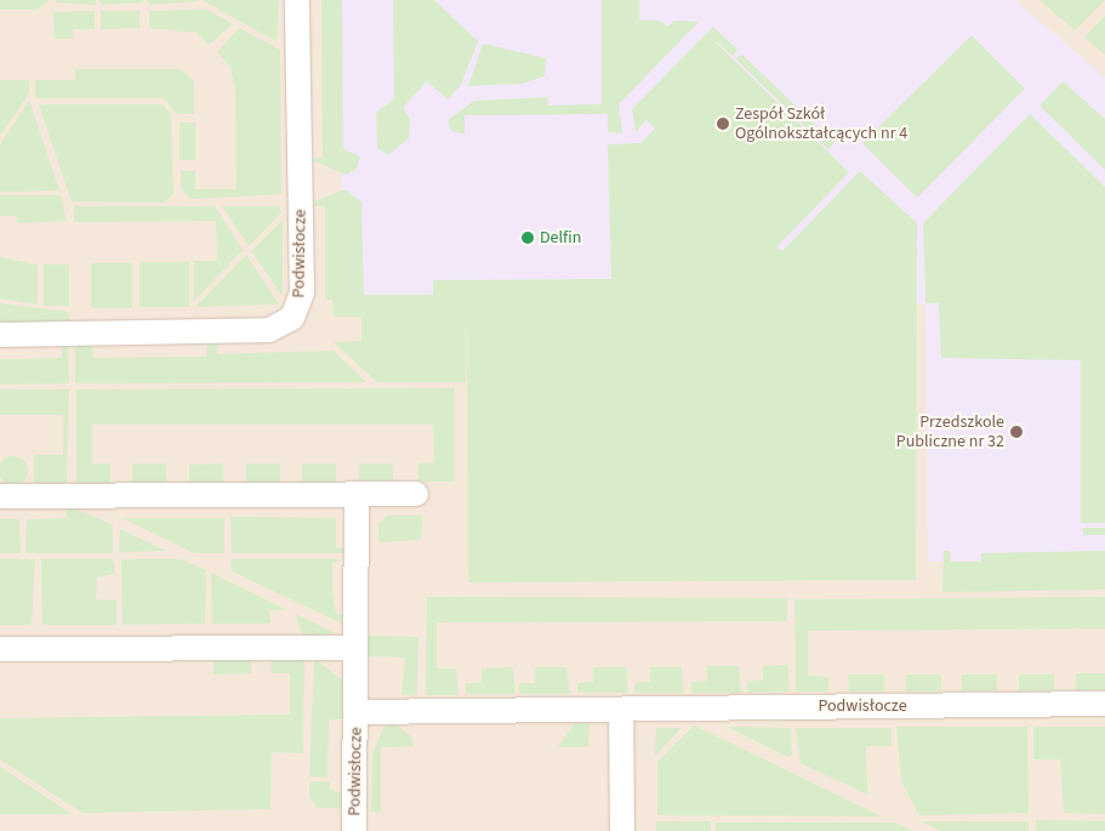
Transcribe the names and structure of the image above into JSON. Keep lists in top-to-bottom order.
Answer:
{
  "streets": {
    "street": ["Podwisłocze"]
  },
  "places": ["Zespół Szkół Ogólnokształcących nr 4", "Delfin", "Przedszkole Publiczne nr 32"]
}
